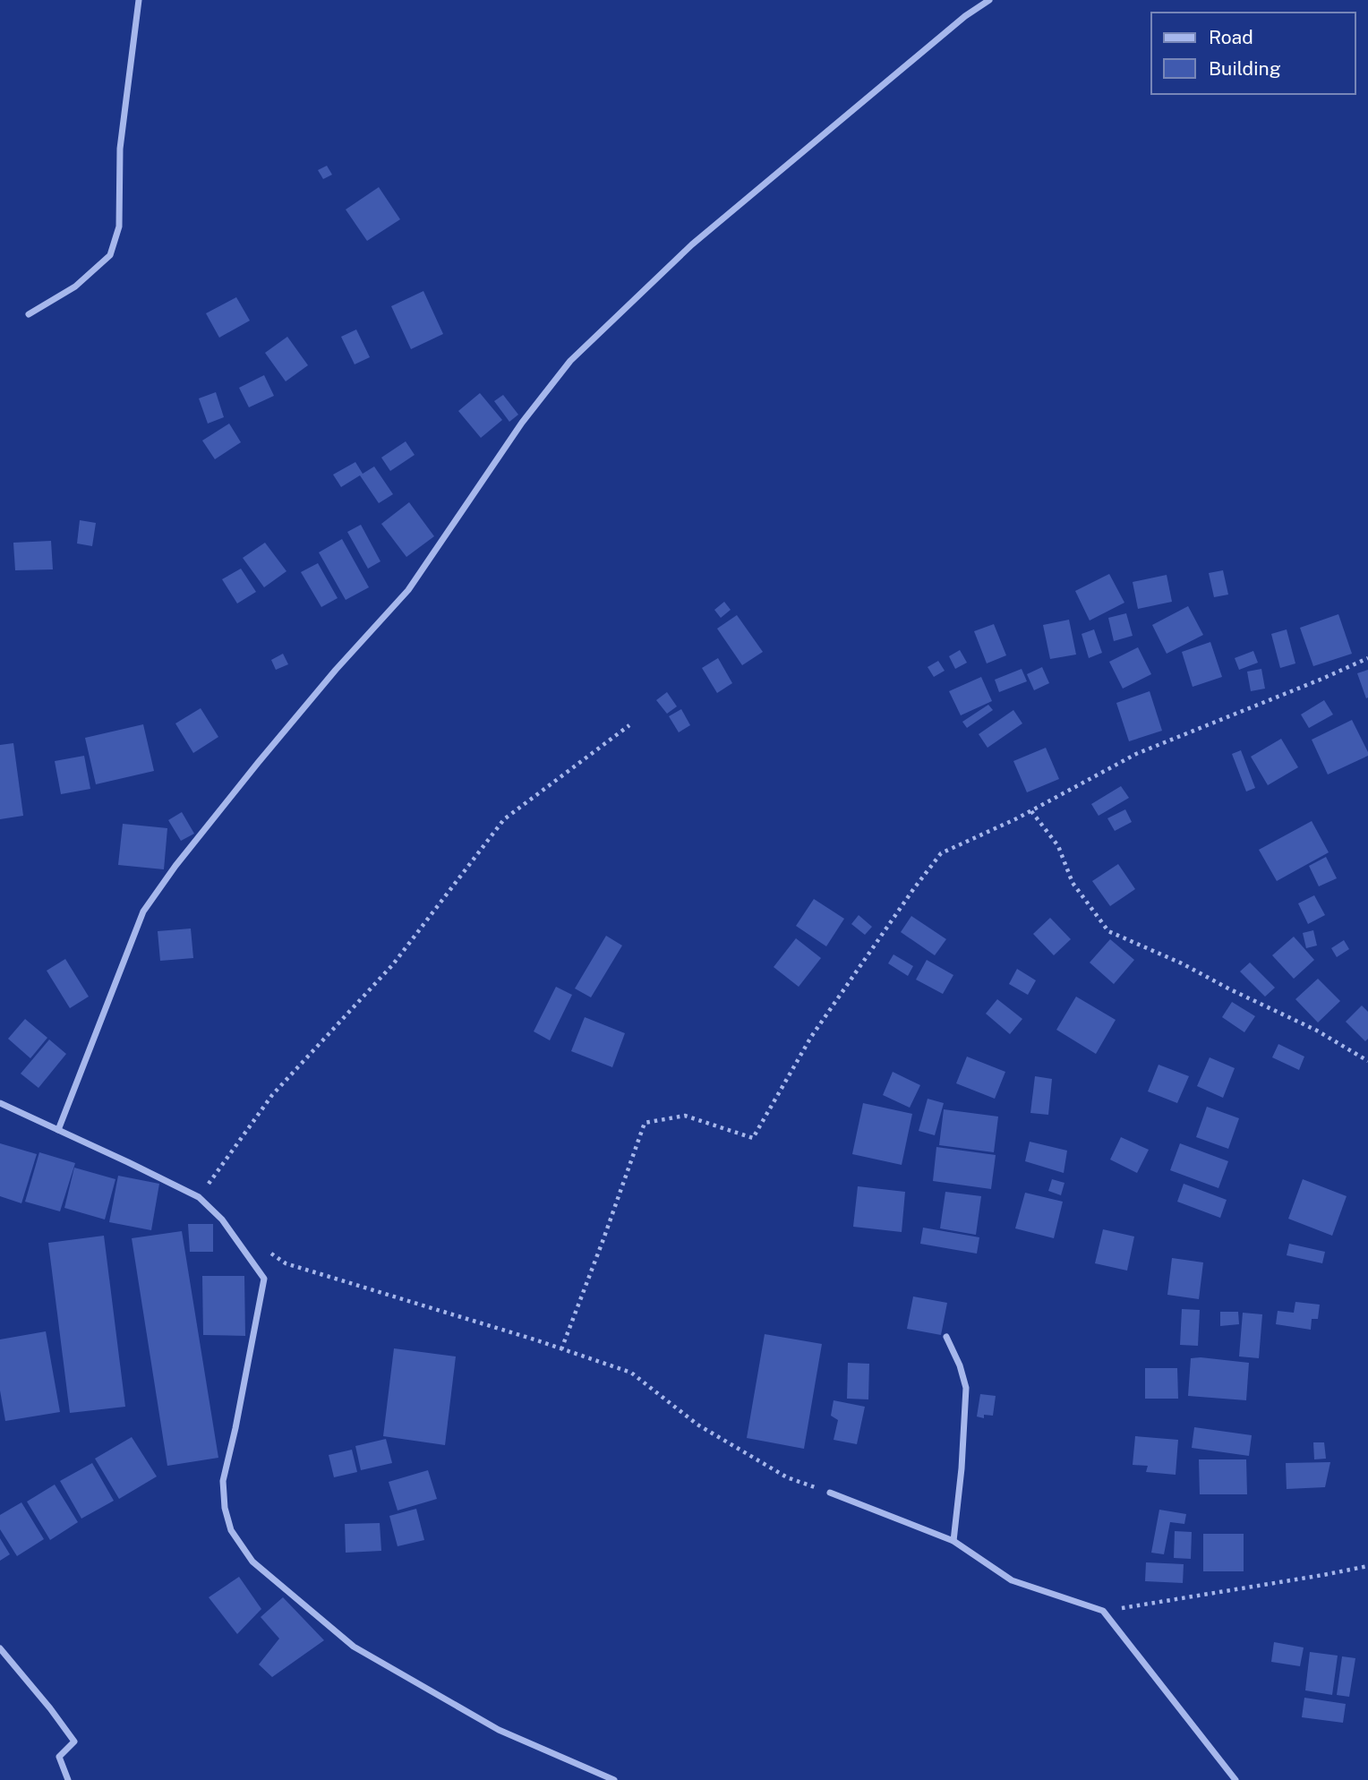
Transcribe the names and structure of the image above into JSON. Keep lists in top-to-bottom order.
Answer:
{
  "legend": ["Road", "Building"]
}
